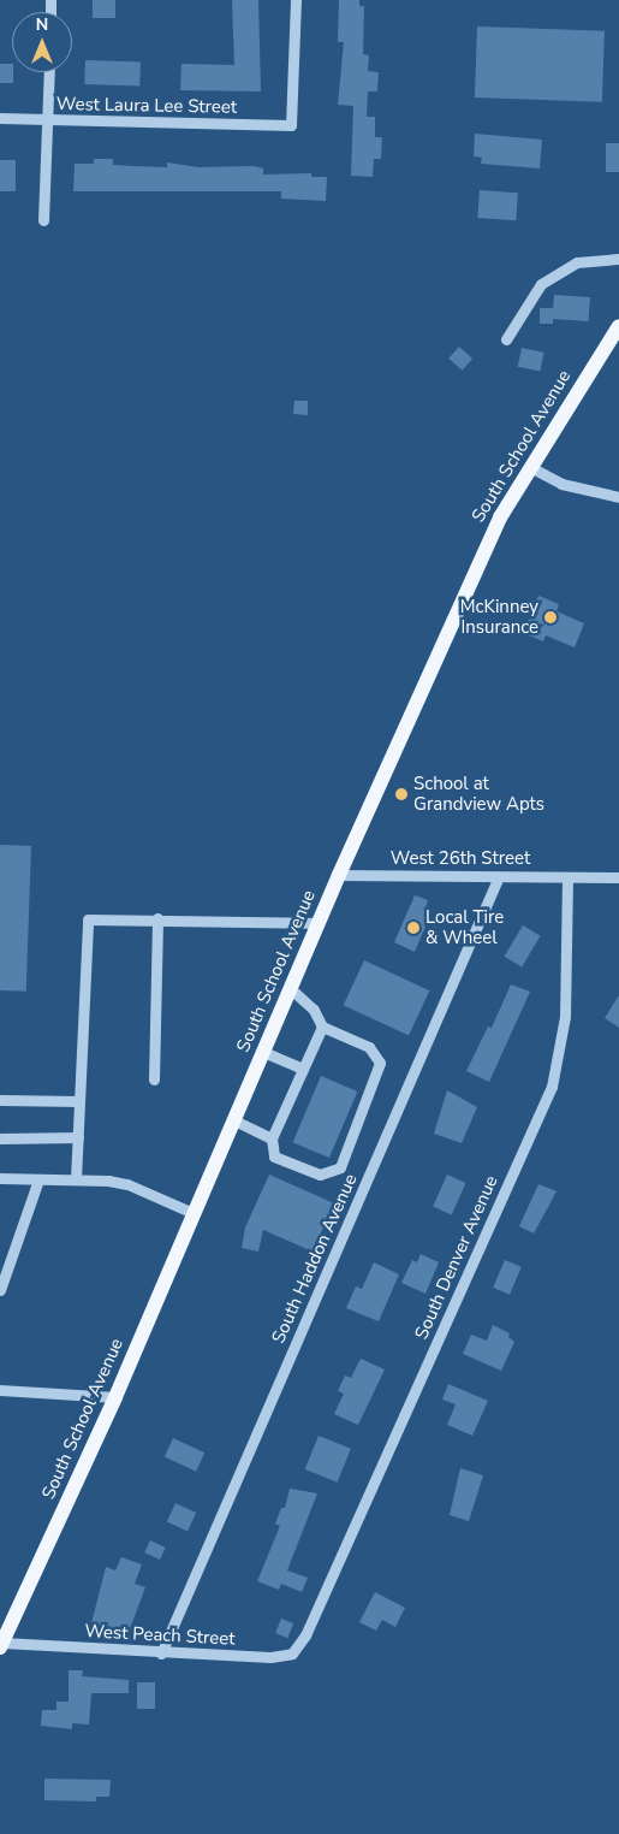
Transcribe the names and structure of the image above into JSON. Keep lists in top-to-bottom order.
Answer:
{
  "streets": {
    "main road": ["South School Avenue"],
    "street": [
      "West Laura Lee Street",
      "West 26th Street",
      "South Denver Avenue",
      "South Haddon Avenue",
      "West Peach Street"
    ]
  },
  "crossings": [
    ["South School Avenue", "West 26th Street"],
    ["South School Avenue", "West Peach Street"],
    ["West 26th Street", "South Denver Avenue"],
    ["West 26th Street", "South Haddon Avenue"],
    ["South Denver Avenue", "West Peach Street"],
    ["South Haddon Avenue", "West Peach Street"]
  ],
  "places": ["McKinney Insurance", "School at Grandview Apts", "Local Tire & Wheel"],
  "north": "top"
}
